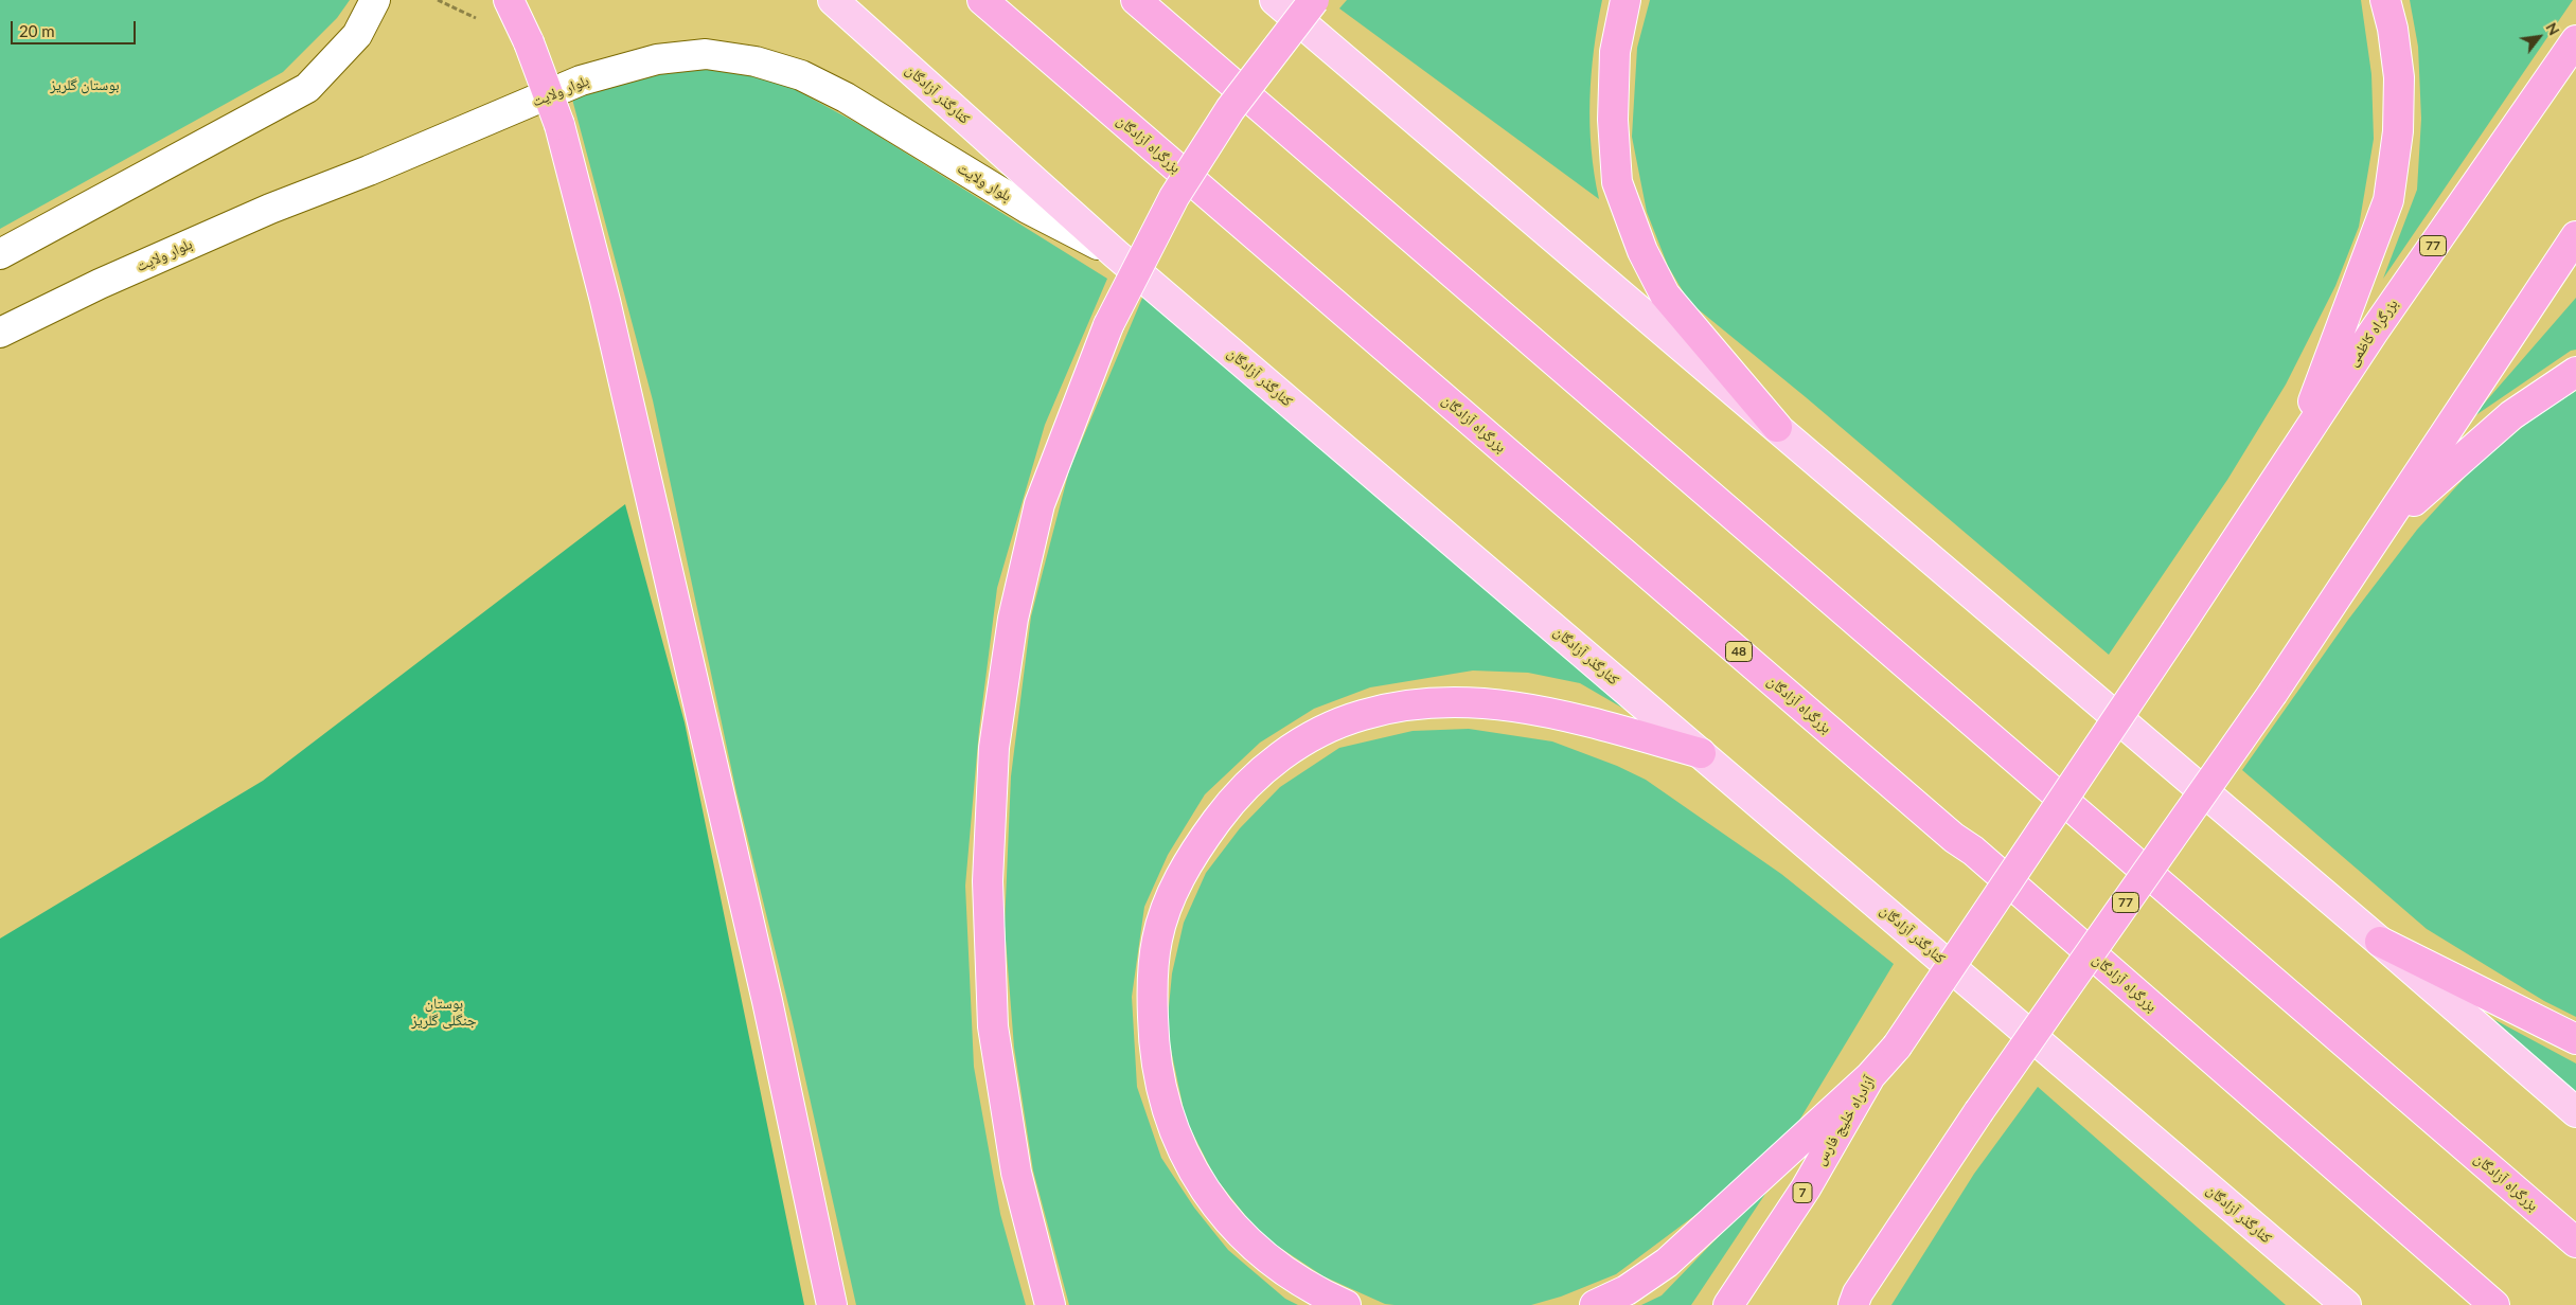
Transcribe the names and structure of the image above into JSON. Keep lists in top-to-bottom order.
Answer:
{
  "streets": {
    "highway": [
      "بزرگراه آزادگان",
      "77",
      "بزرگراه کاظمی",
      "48",
      "آزادراه خلیج فارس",
      "7"
    ],
    "main road": ["کنارگذر آزادگان"],
    "street": ["بلوار ولایت"]
  },
  "crossings": [
    ["بلوار ولایت", "کنارگذر آزادگان"],
    ["بزرگراه کاظمی", "آزادراه خلیج فارس"]
  ],
  "parks": ["بوستان گلریز", "بوستان جنگلی گلریز"],
  "scale_bar": "20 m",
  "north": "top right"
}
